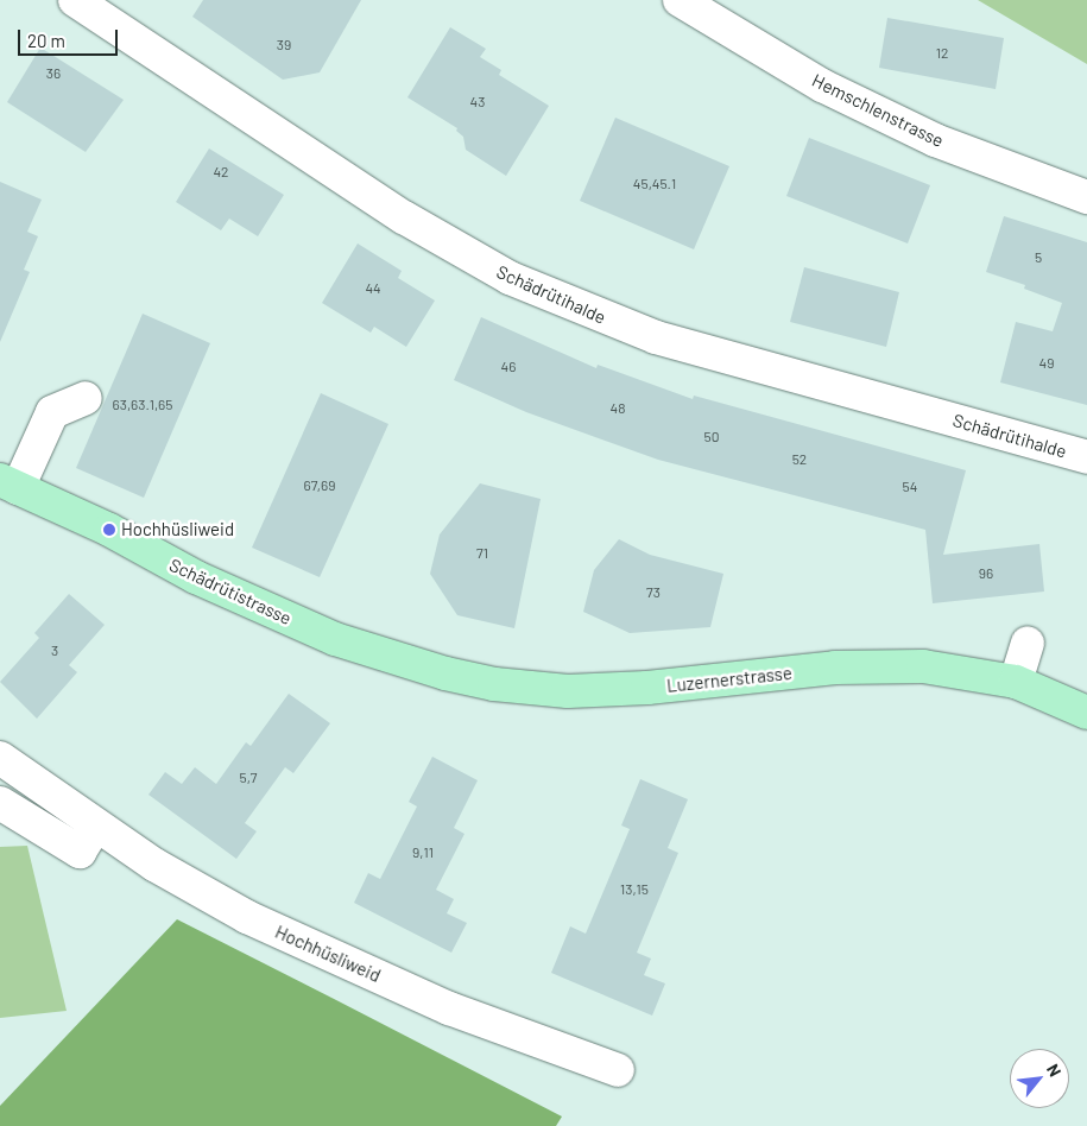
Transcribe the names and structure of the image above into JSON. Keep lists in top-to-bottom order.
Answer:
{
  "streets": {
    "main road": ["Schädrütistrasse", "Luzernerstrasse"],
    "street": ["Hemschlenstrasse", "Schädrütihalde", "Hochhüsliweid"]
  },
  "crossings": [
    ["Schädrütistrasse", "Luzernerstrasse"]
  ],
  "places": ["Hochhüsliweid"],
  "house_numbers": [
    "39",
    "12",
    "36",
    "43",
    "42",
    "45,45.1",
    "5",
    "44",
    "49",
    "46",
    "63,63.1,65",
    "48",
    "50",
    "52",
    "67,69",
    "54",
    "71",
    "96",
    "73",
    "3",
    "5,7",
    "9,11",
    "13,15"
  ],
  "scale_bar": "20 m",
  "north": "top right"
}
